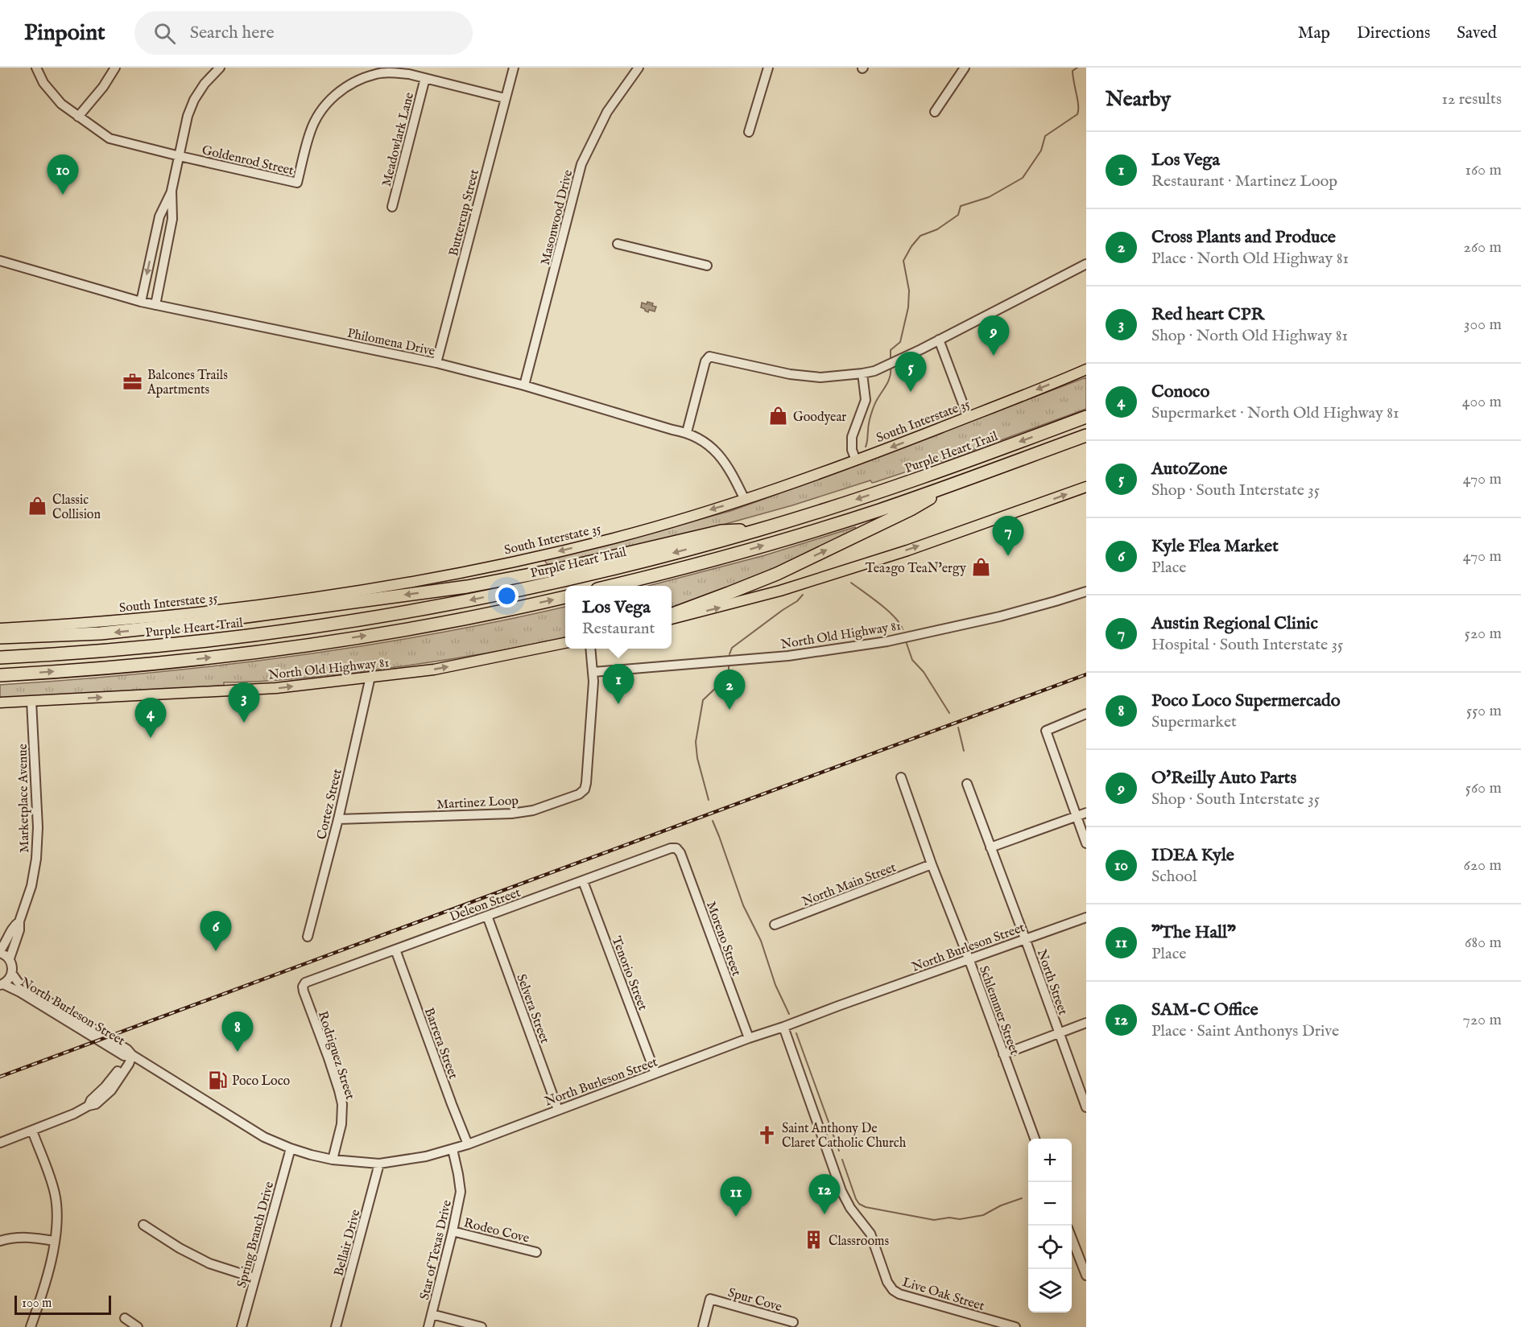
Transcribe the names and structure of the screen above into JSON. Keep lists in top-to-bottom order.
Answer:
{
  "streets": {
    "highway": ["Purple Heart Trail"],
    "main road": ["South Interstate 35", "North Old Highway 81"],
    "street": [
      "Meadowlark Lane",
      "Goldenrod Street",
      "Buttercup Street",
      "Masonwood Drive",
      "Philomena Drive",
      "Marketplace Avenue",
      "Martinez Loop",
      "Cortez Street",
      "North Main Street",
      "Deleon Street",
      "Moreno Street",
      "North Burleson Street",
      "Tenorio Street",
      "North Street",
      "Selvera Street",
      "Schlemmer Street",
      "Barrera Street",
      "Rodriguez Street",
      "Rodeo Cove",
      "Spring Branch Drive",
      "Bellair Drive",
      "Star of Texas Drive",
      "Live Oak Street",
      "Spur Cove"
    ]
  },
  "crossings": [
    ["Meadowlark Lane", "Goldenrod Street"],
    ["Goldenrod Street", "Buttercup Street"],
    ["Buttercup Street", "Philomena Drive"],
    ["Masonwood Drive", "Philomena Drive"],
    ["Philomena Drive", "South Interstate 35"],
    ["North Old Highway 81", "Marketplace Avenue"],
    ["North Old Highway 81", "Martinez Loop"],
    ["North Old Highway 81", "Cortez Street"],
    ["Martinez Loop", "Cortez Street"],
    ["North Main Street", "Schlemmer Street"],
    ["Deleon Street", "Moreno Street"],
    ["Deleon Street", "Tenorio Street"],
    ["Deleon Street", "Selvera Street"],
    ["Deleon Street", "Barrera Street"],
    ["Deleon Street", "Rodriguez Street"],
    ["Moreno Street", "North Burleson Street"],
    ["North Burleson Street", "Tenorio Street"],
    ["North Burleson Street", "North Street"],
    ["North Burleson Street", "Selvera Street"],
    ["North Burleson Street", "Schlemmer Street"],
    ["North Burleson Street", "Barrera Street"],
    ["North Burleson Street", "Rodriguez Street"],
    ["North Burleson Street", "Spring Branch Drive"],
    ["North Burleson Street", "Bellair Drive"],
    ["North Burleson Street", "Star of Texas Drive"],
    ["North Burleson Street", "Live Oak Street"],
    ["Rodeo Cove", "Star of Texas Drive"]
  ],
  "one_way": ["South Interstate 35", "North Old Highway 81"],
  "places": {
    "office": ["Balcones Trails Apartments"],
    "shop": ["Goodyear", "Classic Collision", "Tea2go TeaN'ergy"],
    "fuel station": ["Poco Loco"],
    "church": ["Saint Anthony De Claret Catholic Church"],
    "building": ["Classrooms"]
  },
  "scale_bar": "100 m",
  "page": {
    "header": "Pinpoint",
    "search": "Search here",
    "nav": ["Map", "Directions", "Saved"],
    "heading": ["Nearby", "12 results"],
    "list": [
      {
        "mark": "1",
        "name": "Los Vega",
        "note": "Restaurant · Martinez Loop",
        "value": "160 m"
      },
      {
        "mark": "2",
        "name": "Cross Plants and Produce",
        "note": "Place · North Old Highway 81",
        "value": "260 m"
      },
      {
        "mark": "3",
        "name": "Red heart CPR",
        "note": "Shop · North Old Highway 81",
        "value": "300 m"
      },
      {
        "mark": "4",
        "name": "Conoco",
        "note": "Supermarket · North Old Highway 81",
        "value": "400 m"
      },
      {
        "mark": "5",
        "name": "AutoZone",
        "note": "Shop · South Interstate 35",
        "value": "470 m"
      },
      {
        "mark": "6",
        "name": "Kyle Flea Market",
        "note": "Place",
        "value": "470 m"
      },
      {
        "mark": "7",
        "name": "Austin Regional Clinic",
        "note": "Hospital · South Interstate 35",
        "value": "520 m"
      },
      {
        "mark": "8",
        "name": "Poco Loco Supermercado",
        "note": "Supermarket",
        "value": "550 m"
      },
      {
        "mark": "9",
        "name": "O'Reilly Auto Parts",
        "note": "Shop · South Interstate 35",
        "value": "560 m"
      },
      {
        "mark": "10",
        "name": "IDEA Kyle",
        "note": "School",
        "value": "620 m"
      },
      {
        "mark": "11",
        "name": "\"The Hall\"",
        "note": "Place",
        "value": "680 m"
      },
      {
        "mark": "12",
        "name": "SAM-C Office",
        "note": "Place · Saint Anthonys Drive",
        "value": "720 m"
      }
    ],
    "pins": [
      "10",
      "9",
      "5",
      "7",
      "1",
      "2",
      "3",
      "4",
      "6",
      "8",
      "12",
      "11"
    ],
    "popup": ["Los Vega", "Restaurant"],
    "map_buttons": ["+", "−"],
    "scale": "100 m"
  }
}
